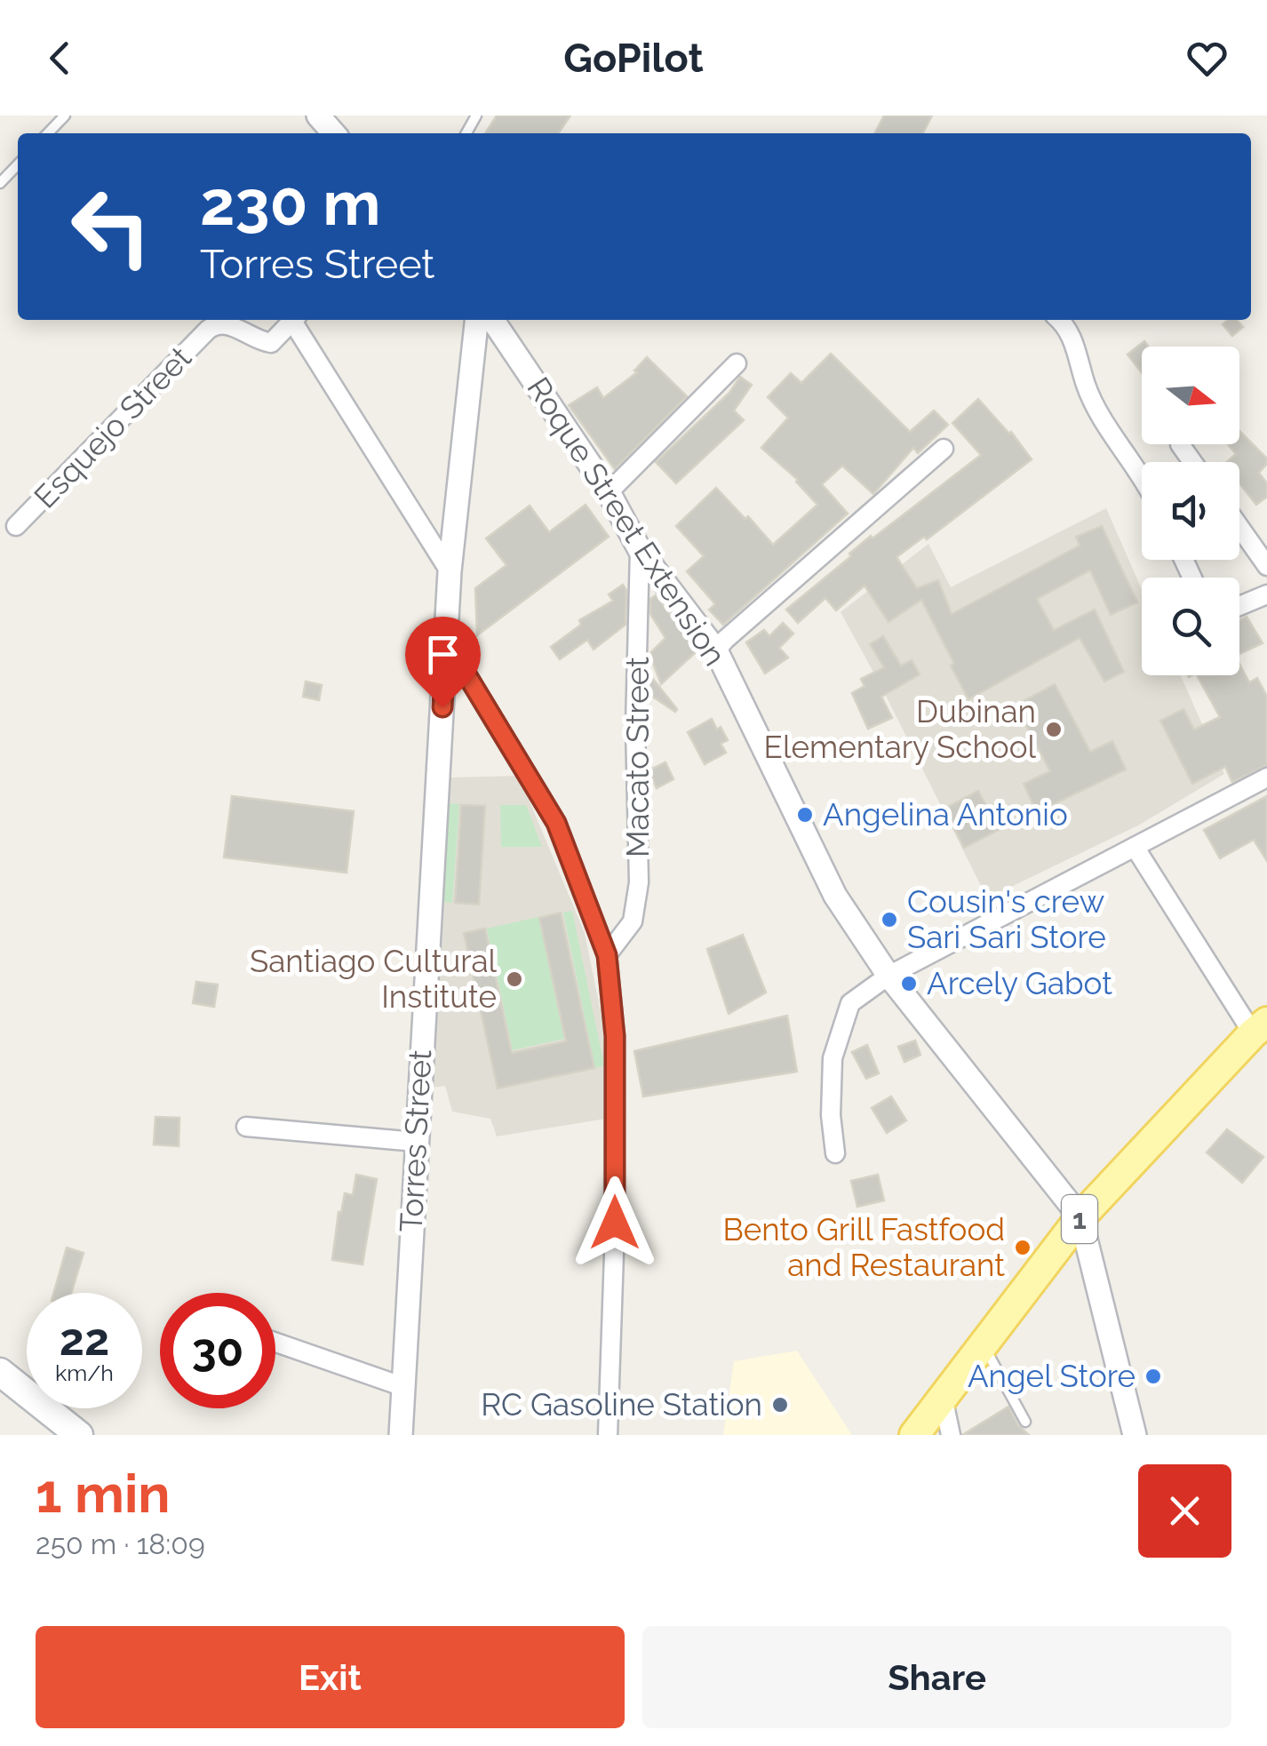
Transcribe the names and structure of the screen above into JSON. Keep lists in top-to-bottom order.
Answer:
{
  "streets": {
    "main road": ["1"],
    "street": [
      "Esquejo Street",
      "Roque Street Extension",
      "Macato Street",
      "Torres Street"
    ]
  },
  "crossings": [
    ["Roque Street Extension", "Macato Street"],
    ["Roque Street Extension", "1"]
  ],
  "places": [
    "Dubinan Elementary School",
    "Angelina Antonio",
    "Cousin's crew Sari Sari Store",
    "Santiago Cultural Institute",
    "Arcely Gabot",
    "Bento Grill Fastfood and Restaurant",
    "Angel Store",
    "RC Gasoline Station"
  ],
  "north": "right",
  "page": {
    "header": "GoPilot",
    "turn": ["230 m", "Torres Street"],
    "speed": "22 km/h",
    "limit": "30",
    "heading": ["1 min", "250 m · 18:09"],
    "buttons": ["Exit", "Share"]
  }
}
